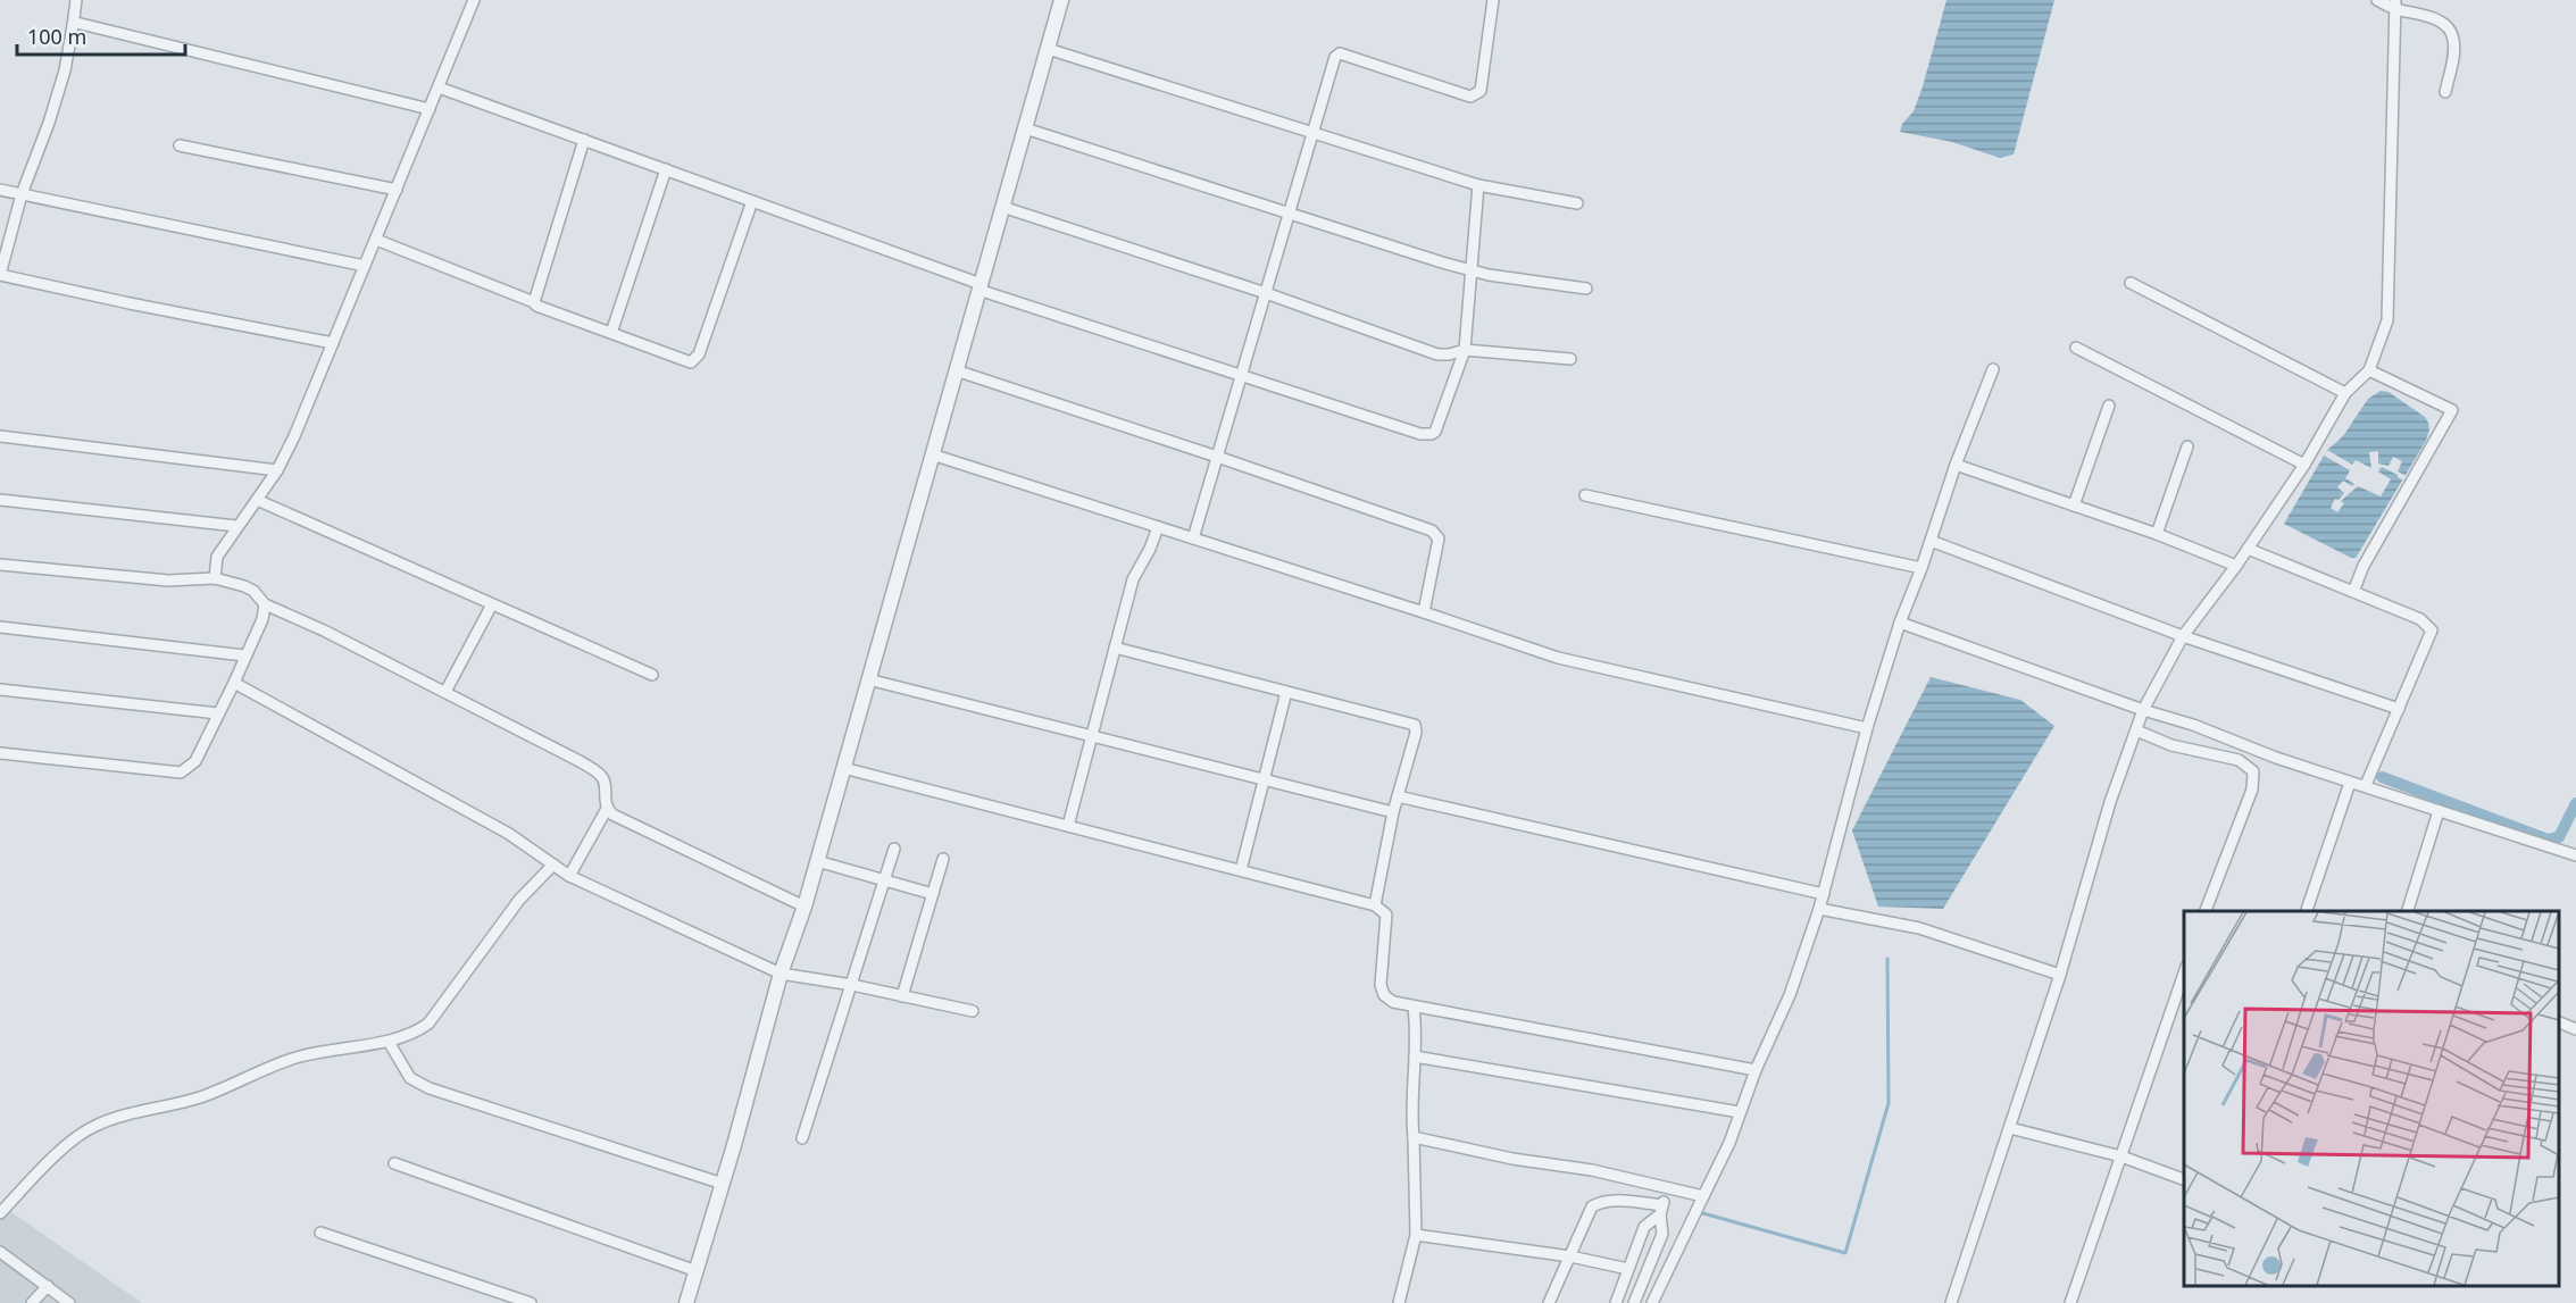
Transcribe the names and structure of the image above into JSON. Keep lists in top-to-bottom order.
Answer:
{
  "scale_bar": "100 m"
}
